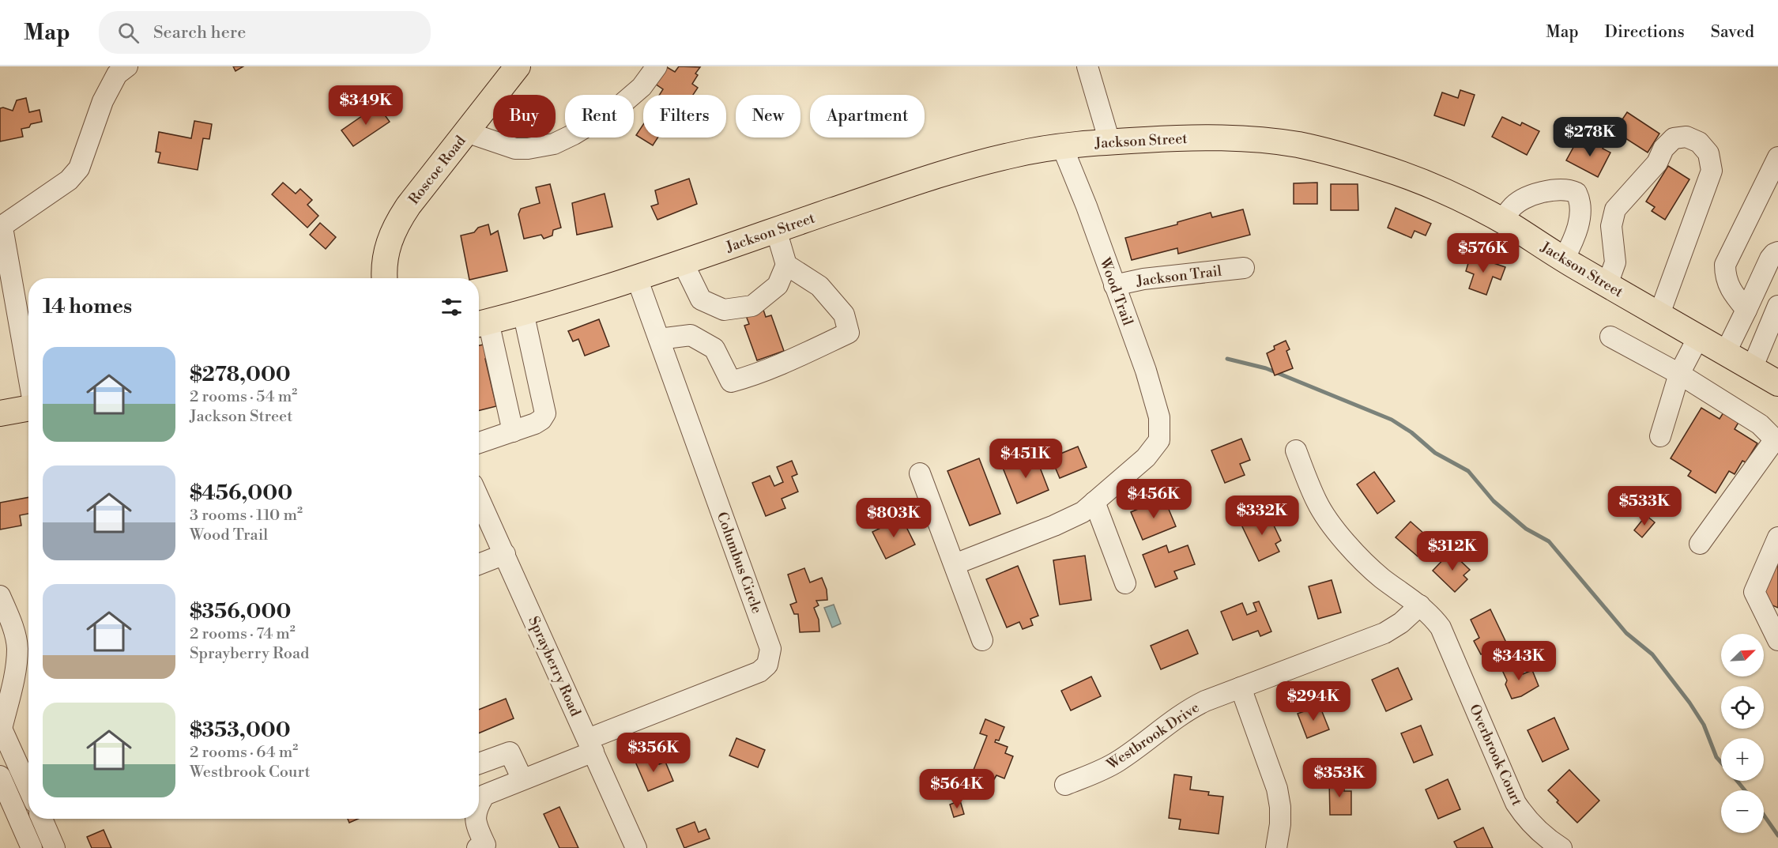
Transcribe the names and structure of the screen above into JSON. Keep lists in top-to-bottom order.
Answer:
{
  "streets": {
    "main road": ["Jackson Street", "Roscoe Road"],
    "street": [
      "Jackson Trail",
      "Wood Trail",
      "Columbus Circle",
      "Sprayberry Road",
      "Westbrook Drive",
      "Overbrook Court"
    ]
  },
  "crossings": [
    ["Jackson Street", "Wood Trail"],
    ["Jackson Street", "Columbus Circle"],
    ["Jackson Trail", "Wood Trail"],
    ["Columbus Circle", "Sprayberry Road"],
    ["Westbrook Drive", "Overbrook Court"]
  ],
  "north": "top right",
  "page": {
    "header": "Map",
    "search": "Search here",
    "nav": ["Map", "Directions", "Saved"],
    "price": [
      "$349K",
      "$278K",
      "$576K",
      "$451K",
      "$456K",
      "$533K",
      "$332K",
      "$803K",
      "$312K",
      "$343K",
      "$294K",
      "$356K",
      "$353K",
      "$564K"
    ],
    "chip": [
      "Buy",
      "Rent",
      "Filters",
      "New",
      "Apartment"
    ],
    "heading": "14 homes",
    "list": [
      {
        "name": "$278,000",
        "note": "2 rooms · 54 m² · Jackson Street"
      },
      {
        "name": "$456,000",
        "note": "3 rooms · 110 m² · Wood Trail"
      },
      {
        "name": "$356,000",
        "note": "2 rooms · 74 m² · Sprayberry Road"
      },
      {
        "name": "$353,000",
        "note": "2 rooms · 64 m² · Westbrook Court"
      }
    ],
    "map_buttons": ["+", "−"]
  }
}
